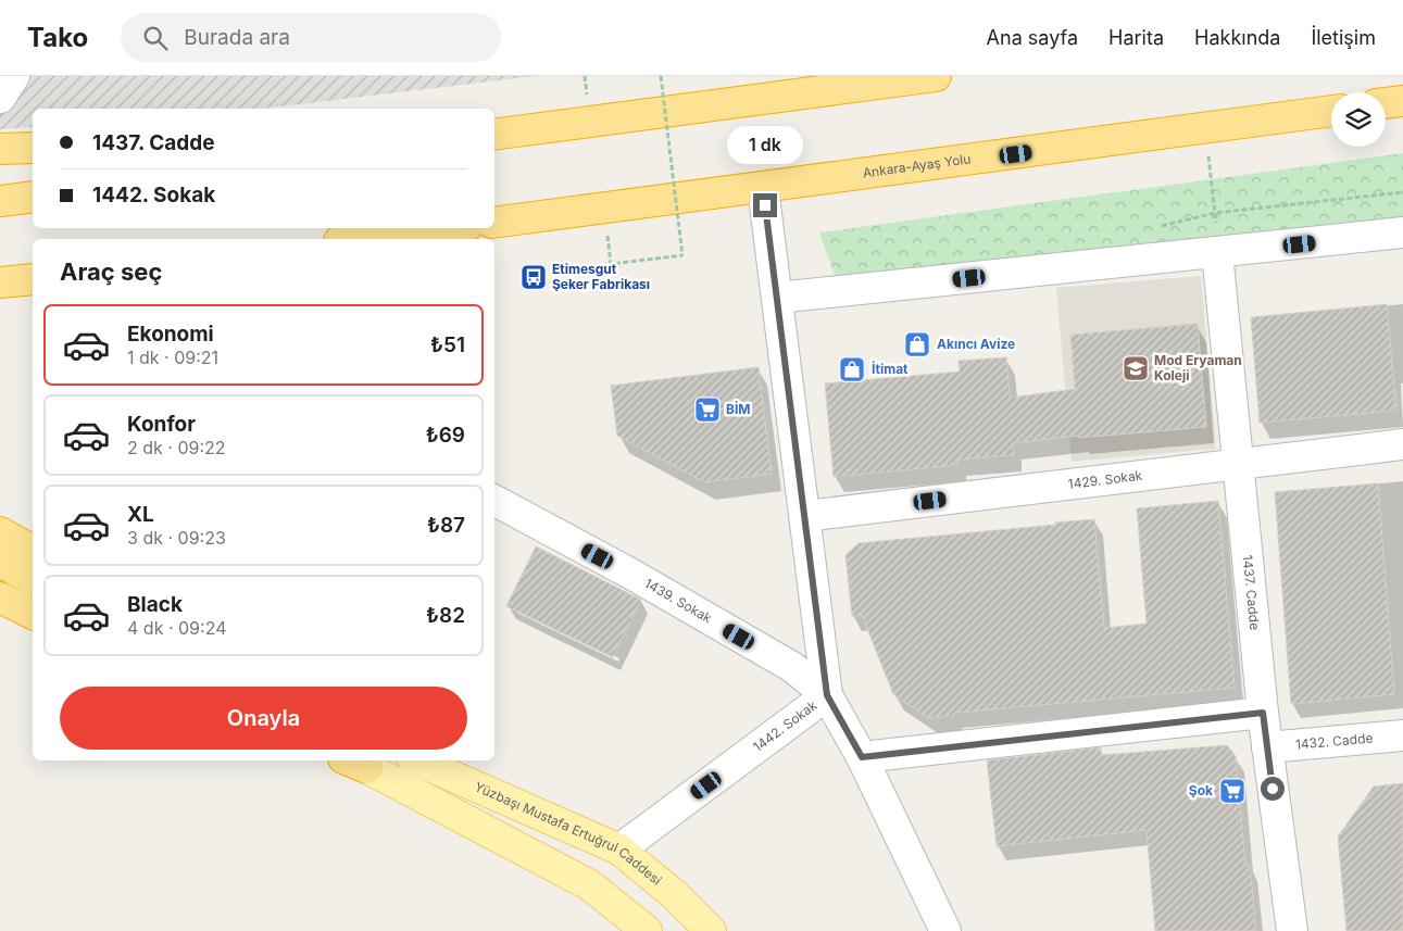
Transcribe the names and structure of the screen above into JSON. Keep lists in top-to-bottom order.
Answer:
{
  "streets": {
    "highway": ["Ankara-Ayaş Yolu"],
    "main road": ["Yüzbaşı Mustafa Ertuğrul Caddesi"],
    "street": [
      "1429. Sokak",
      "1437. Cadde",
      "1439. Sokak",
      "1442. Sokak",
      "1432. Cadde"
    ]
  },
  "crossings": [
    ["Ankara-Ayaş Yolu", "1442. Sokak"],
    ["1429. Sokak", "1437. Cadde"],
    ["1429. Sokak", "1442. Sokak"],
    ["1437. Cadde", "1432. Cadde"],
    ["1439. Sokak", "1442. Sokak"],
    ["1442. Sokak", "Yüzbaşı Mustafa Ertuğrul Caddesi"]
  ],
  "places": {
    "bus stop": ["Etimesgut Şeker Fabrikası"],
    "shop": ["Akıncı Avize", "İtimat"],
    "school or university": ["Mod Eryaman Koleji"],
    "supermarket": ["BİM", "Şok"]
  },
  "page": {
    "header": "Tako",
    "search": "Burada ara",
    "nav": [
      "Ana sayfa",
      "Harita",
      "Hakkında",
      "İletişim"
    ],
    "banner": ["1437. Cadde", "1442. Sokak"],
    "bubble": "1 dk",
    "heading": "Araç seç",
    "list": [
      {
        "name": "Ekonomi",
        "note": "1 dk · 09:21",
        "value": "₺51"
      },
      {
        "name": "Konfor",
        "note": "2 dk · 09:22",
        "value": "₺69"
      },
      {
        "name": "XL",
        "note": "3 dk · 09:23",
        "value": "₺87"
      },
      {
        "name": "Black",
        "note": "4 dk · 09:24",
        "value": "₺82"
      }
    ],
    "buttons": "Onayla"
  }
}
